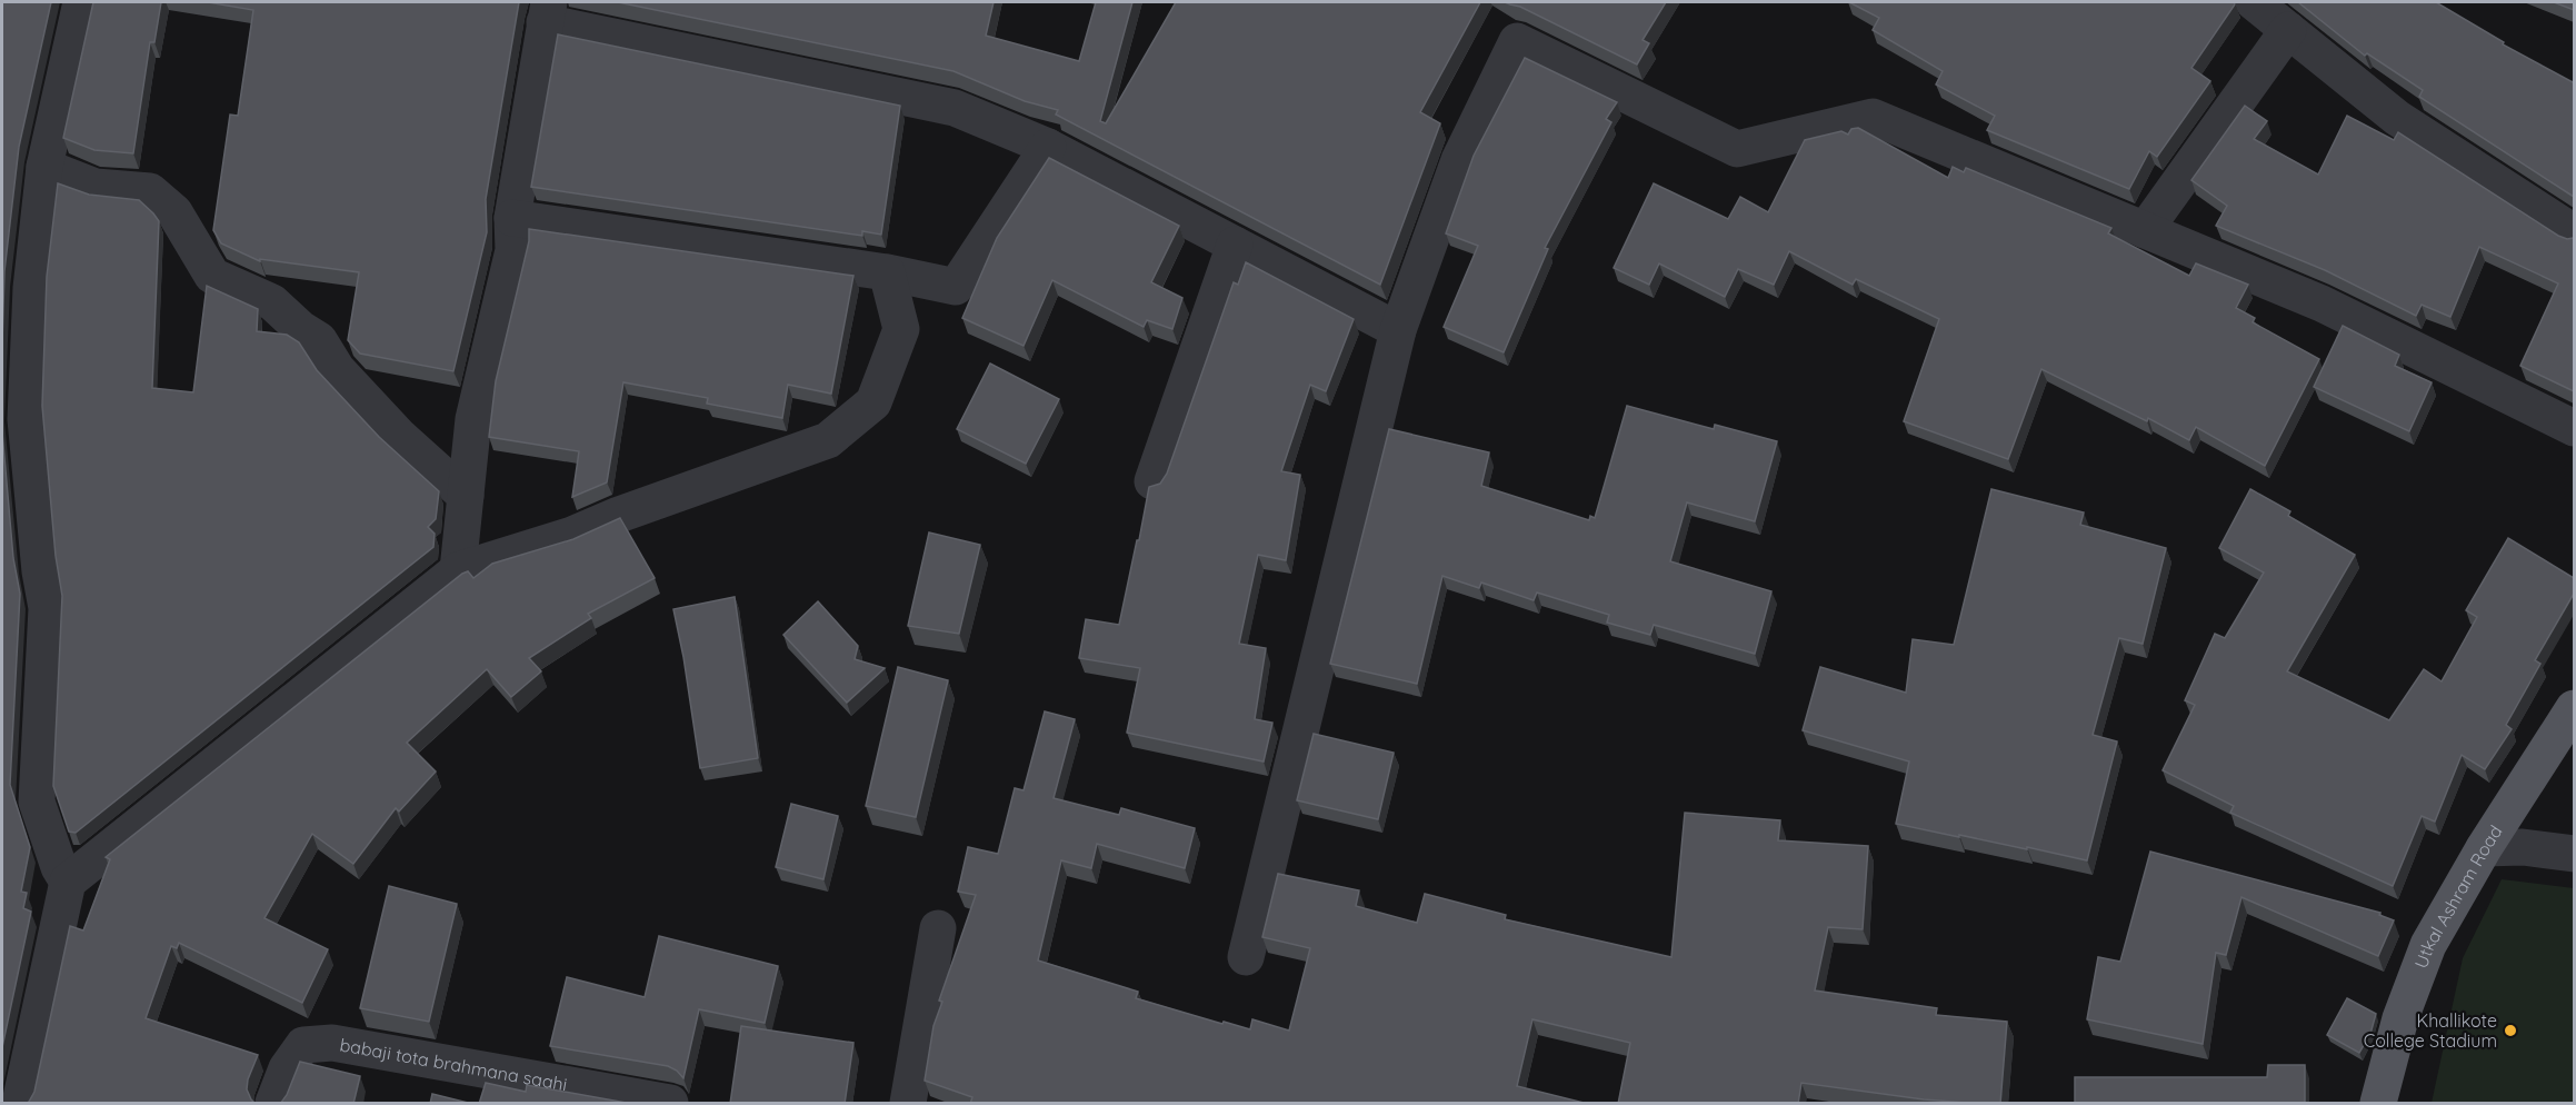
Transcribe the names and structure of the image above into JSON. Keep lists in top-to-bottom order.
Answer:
{
  "streets": {
    "main road": ["Utkal Ashram Road"],
    "street": ["babaji tota brahmana saahi"]
  },
  "places": ["Khallikote College Stadium"]
}
